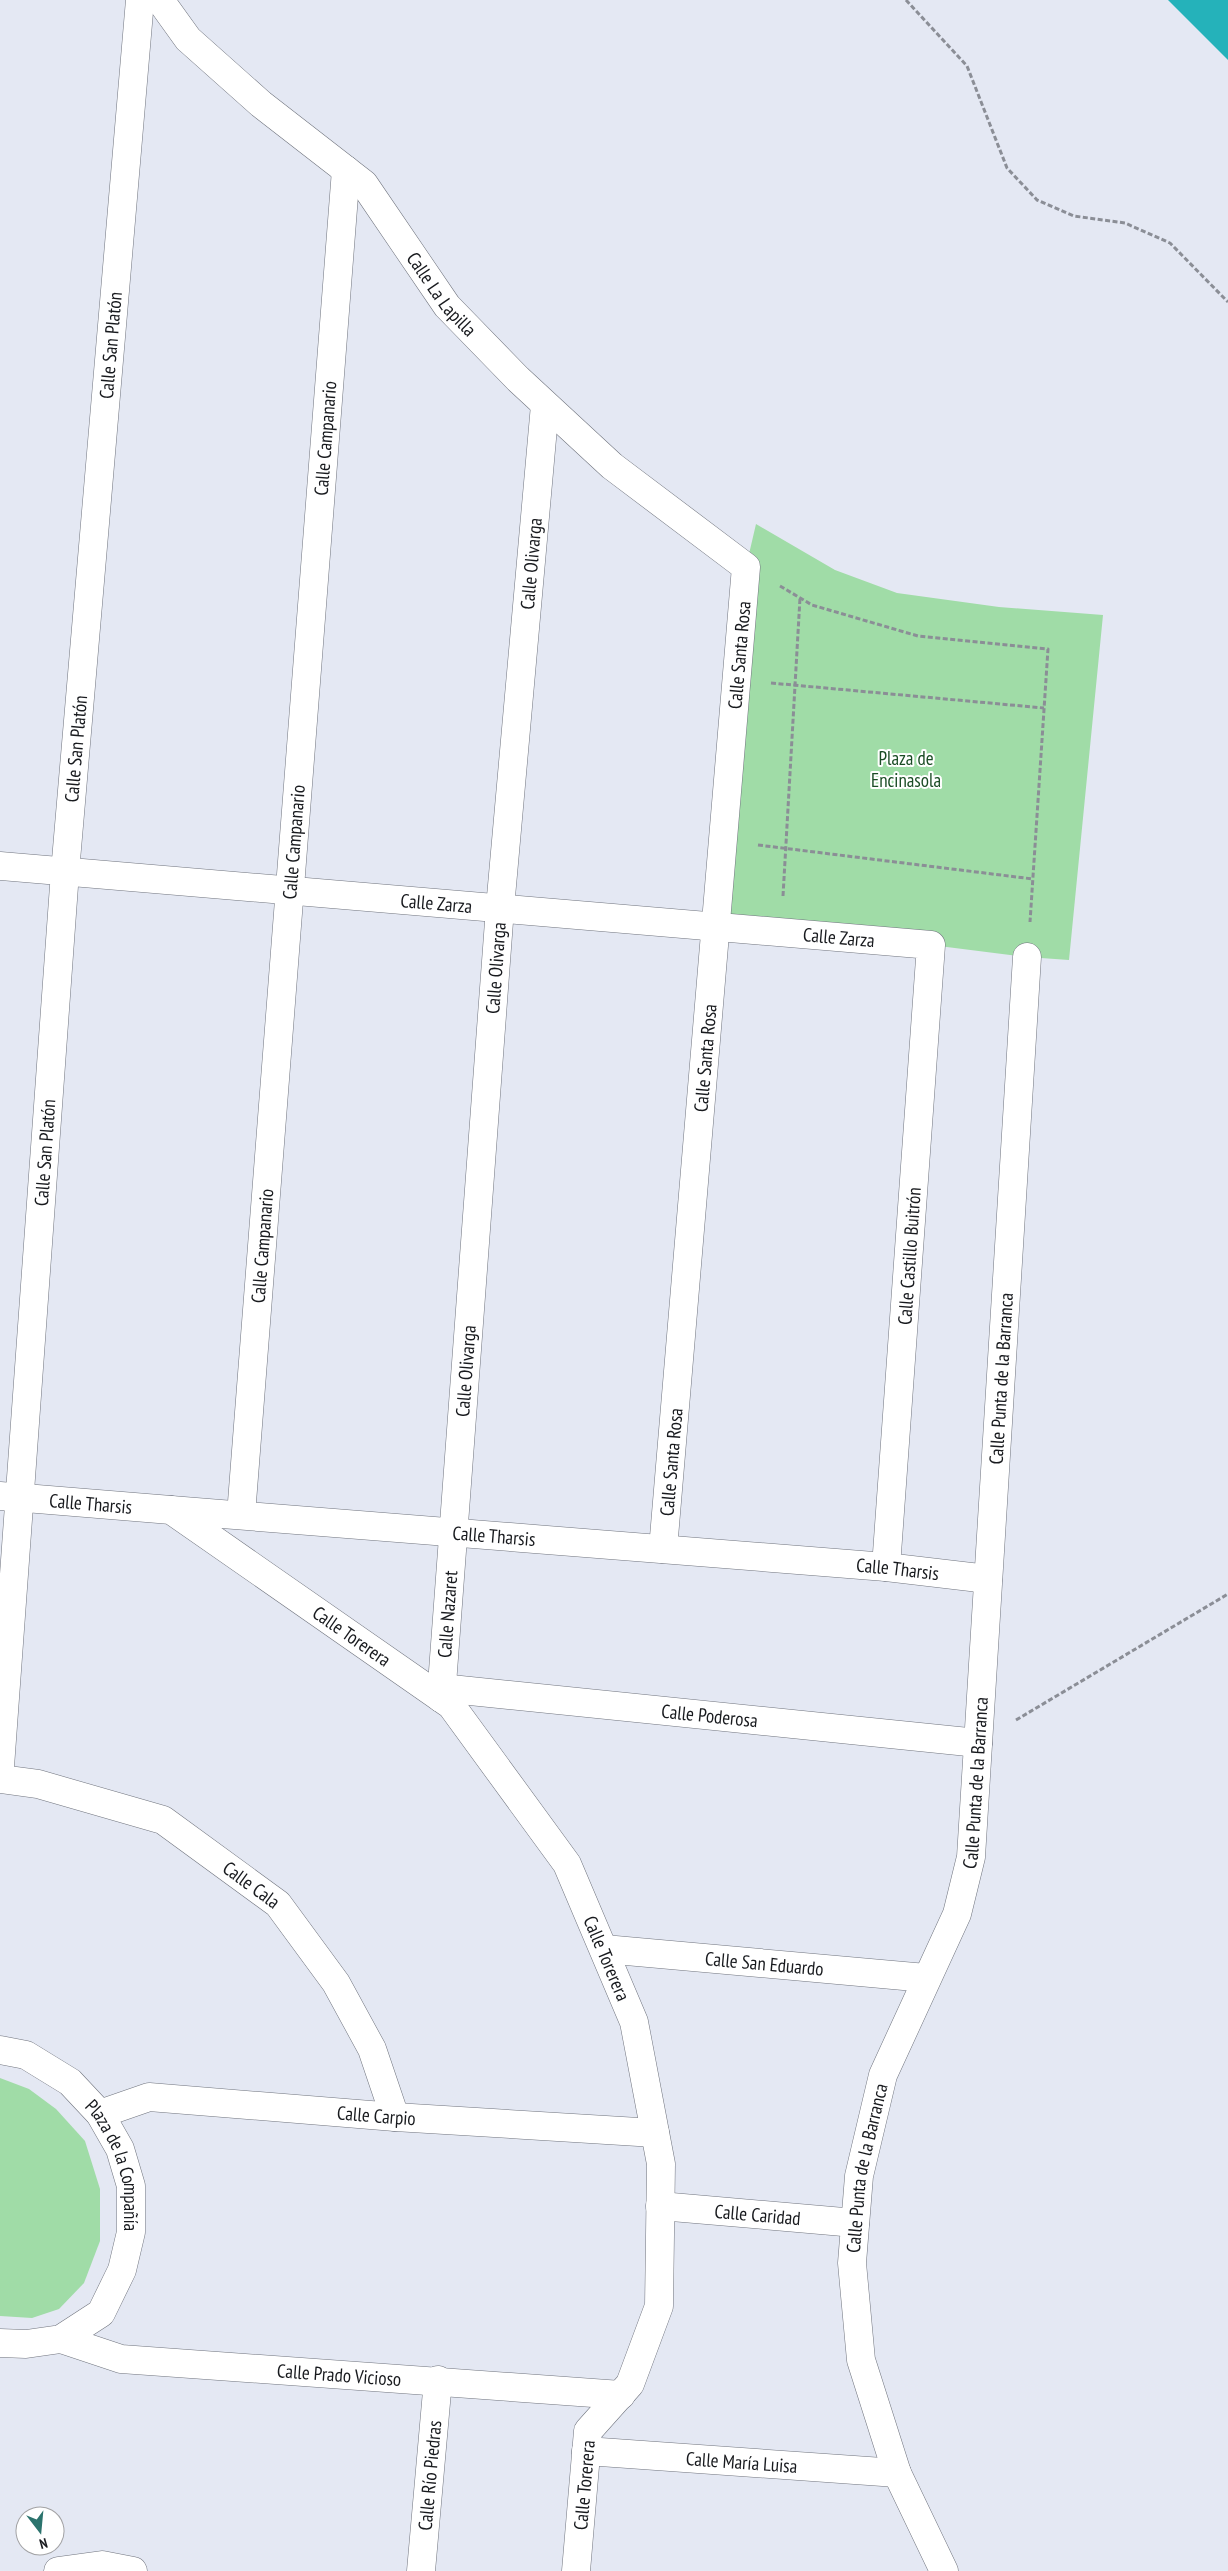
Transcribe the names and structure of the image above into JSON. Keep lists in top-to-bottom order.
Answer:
{
  "streets": {
    "street": [
      "Calle La Lapilla",
      "Calle San Platón",
      "Calle Campanario",
      "Calle Olivarga",
      "Calle Santa Rosa",
      "Calle Zarza",
      "Calle Castillo Buitrón",
      "Calle Punta de la Barranca",
      "Calle Tharsis",
      "Calle Nazaret",
      "Calle Torerera",
      "Calle Poderosa",
      "Calle Cala",
      "Calle San Eduardo",
      "Calle Carpio",
      "Plaza de la Compañía",
      "Calle Caridad",
      "Calle Prado Vicioso",
      "Calle María Luisa",
      "Calle Río Piedras"
    ]
  },
  "crossings": [
    ["Calle La Lapilla", "Calle Campanario"],
    ["Calle La Lapilla", "Calle Olivarga"],
    ["Calle La Lapilla", "Calle Santa Rosa"],
    ["Calle San Platón", "Calle Zarza"],
    ["Calle San Platón", "Calle Tharsis"],
    ["Calle Campanario", "Calle Zarza"],
    ["Calle Campanario", "Calle Tharsis"],
    ["Calle Olivarga", "Calle Zarza"],
    ["Calle Olivarga", "Calle Tharsis"],
    ["Calle Olivarga", "Calle Nazaret"],
    ["Calle Santa Rosa", "Calle Zarza"],
    ["Calle Santa Rosa", "Calle Tharsis"],
    ["Calle Zarza", "Calle Castillo Buitrón"],
    ["Calle Castillo Buitrón", "Calle Tharsis"],
    ["Calle Punta de la Barranca", "Calle Tharsis"],
    ["Calle Punta de la Barranca", "Calle Poderosa"],
    ["Calle Punta de la Barranca", "Calle San Eduardo"],
    ["Calle Punta de la Barranca", "Calle Caridad"],
    ["Calle Punta de la Barranca", "Calle María Luisa"],
    ["Calle Tharsis", "Calle Nazaret"],
    ["Calle Tharsis", "Calle Torerera"],
    ["Calle Nazaret", "Calle Torerera"],
    ["Calle Nazaret", "Calle Poderosa"],
    ["Calle Torerera", "Calle Poderosa"],
    ["Calle Torerera", "Calle San Eduardo"],
    ["Calle Torerera", "Calle Carpio"],
    ["Calle Torerera", "Calle Caridad"],
    ["Calle Torerera", "Calle Prado Vicioso"],
    ["Calle Torerera", "Calle María Luisa"],
    ["Calle Cala", "Calle Carpio"],
    ["Calle Carpio", "Plaza de la Compañía"],
    ["Plaza de la Compañía", "Calle Prado Vicioso"],
    ["Calle Prado Vicioso", "Calle Río Piedras"]
  ],
  "parks": ["Plaza de Encinasola"],
  "north": "bottom"
}
